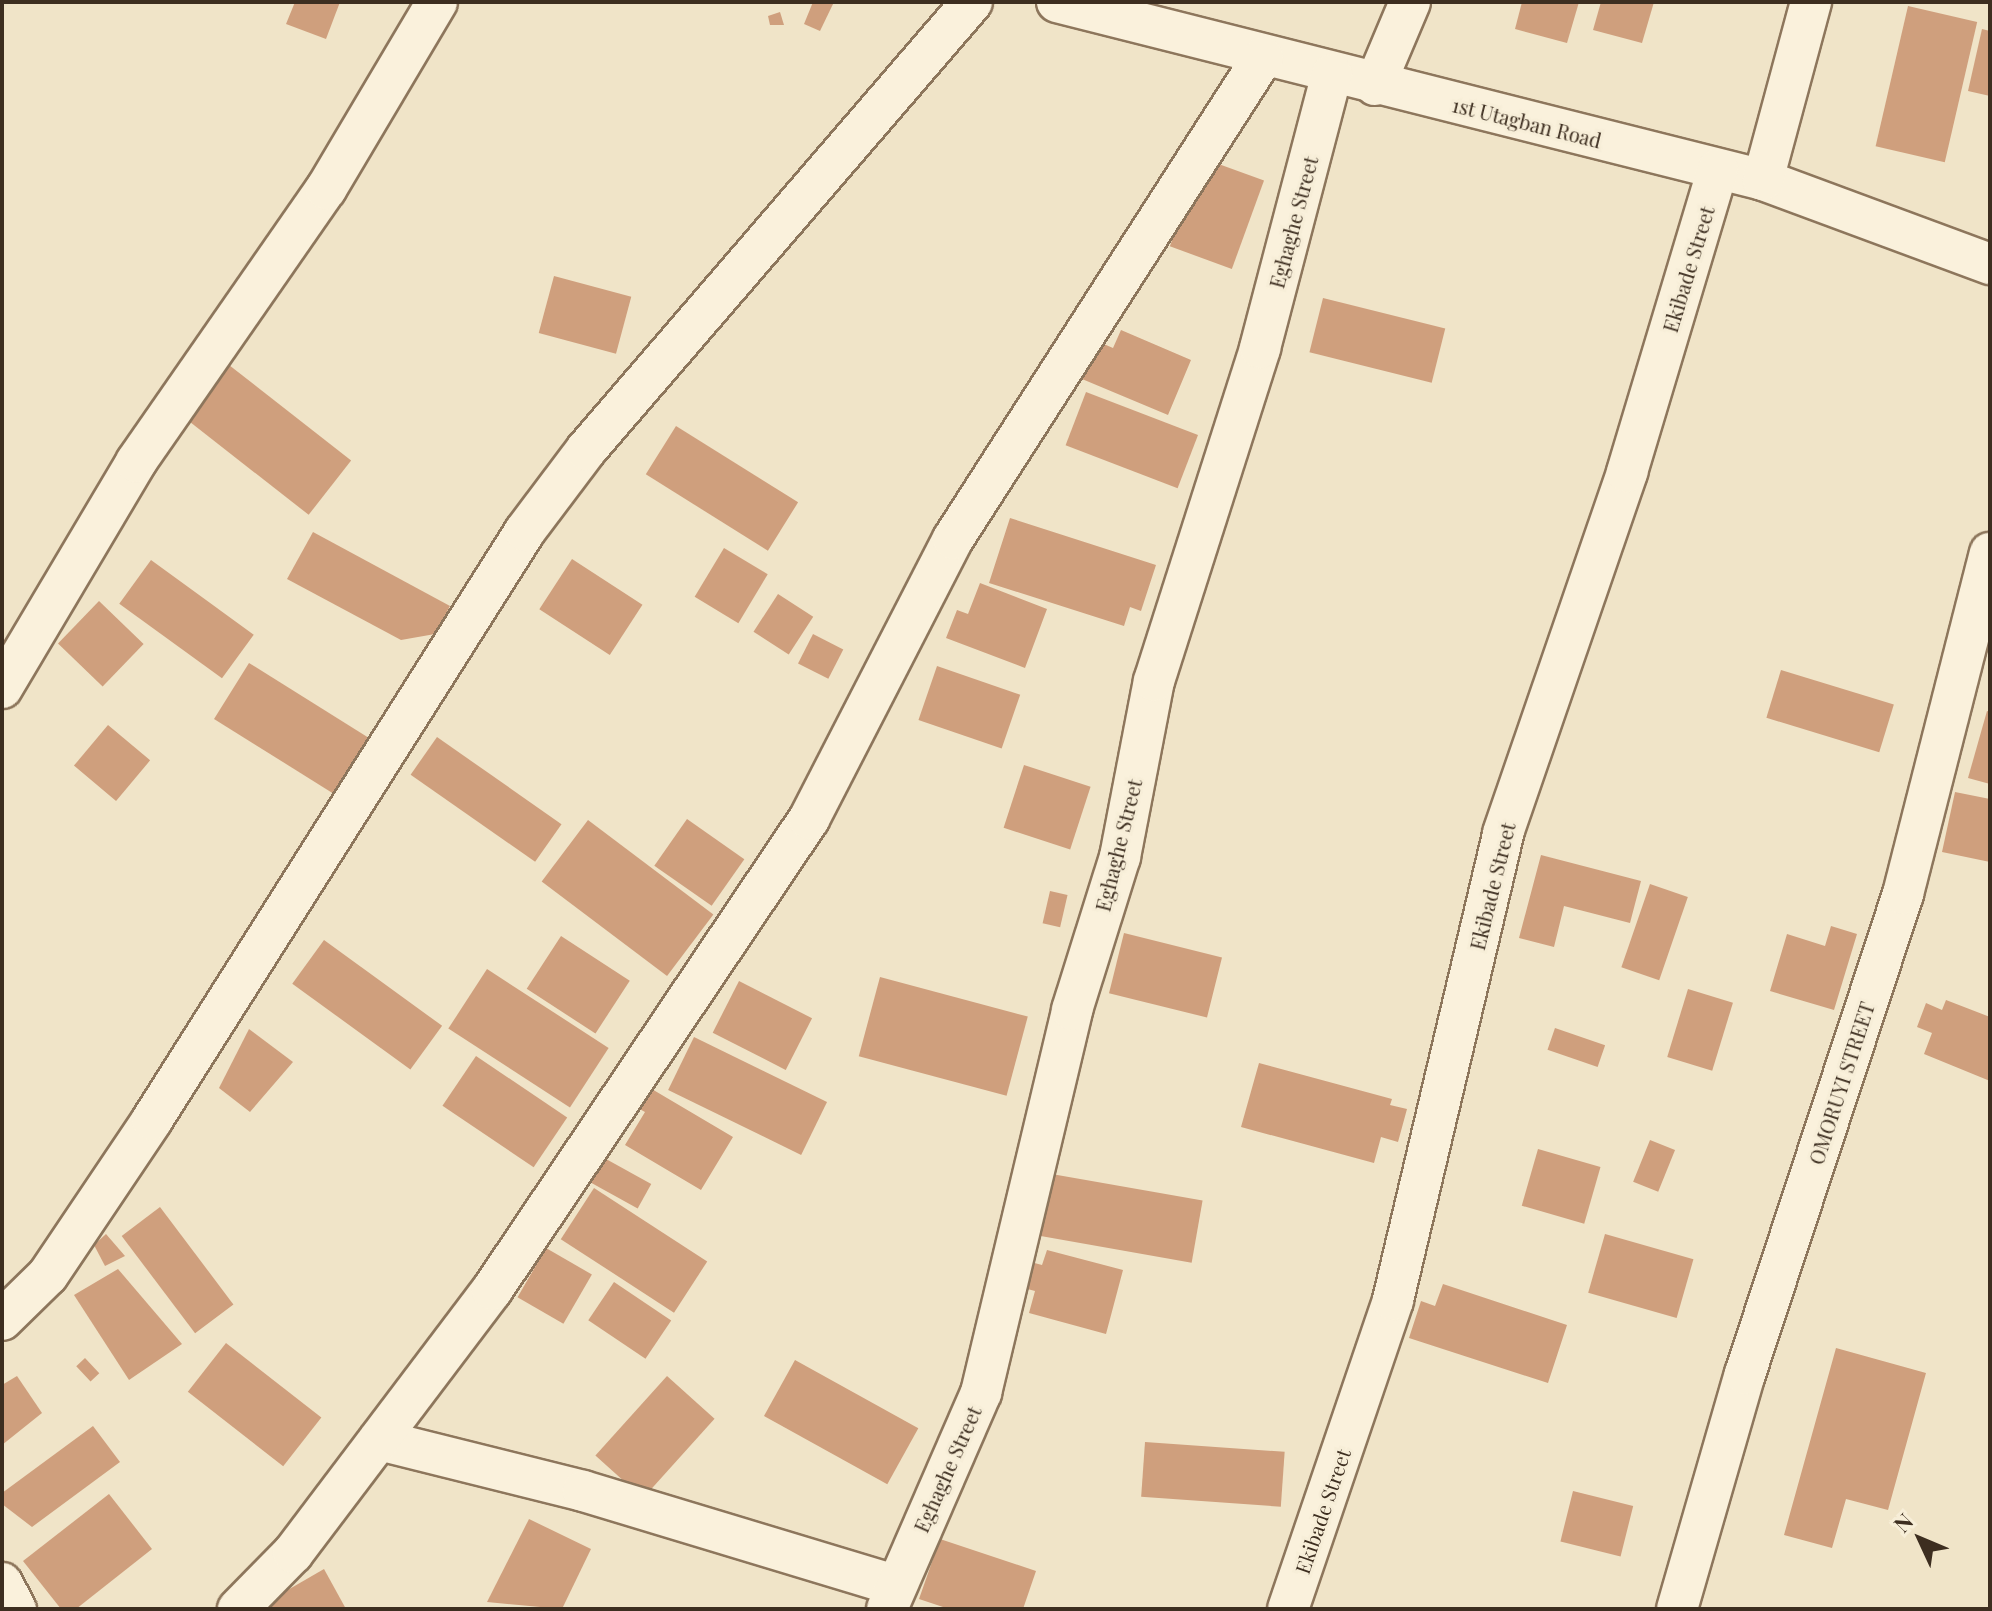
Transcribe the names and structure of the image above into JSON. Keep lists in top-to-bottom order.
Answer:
{
  "streets": {
    "street": [
      "1st Utagban Road",
      "Eghaghe Street",
      "Ekibade Street",
      "OMORUYI STREET"
    ]
  },
  "crossings": [
    ["1st Utagban Road", "Eghaghe Street"],
    ["1st Utagban Road", "Ekibade Street"]
  ],
  "north": "top left"
}
